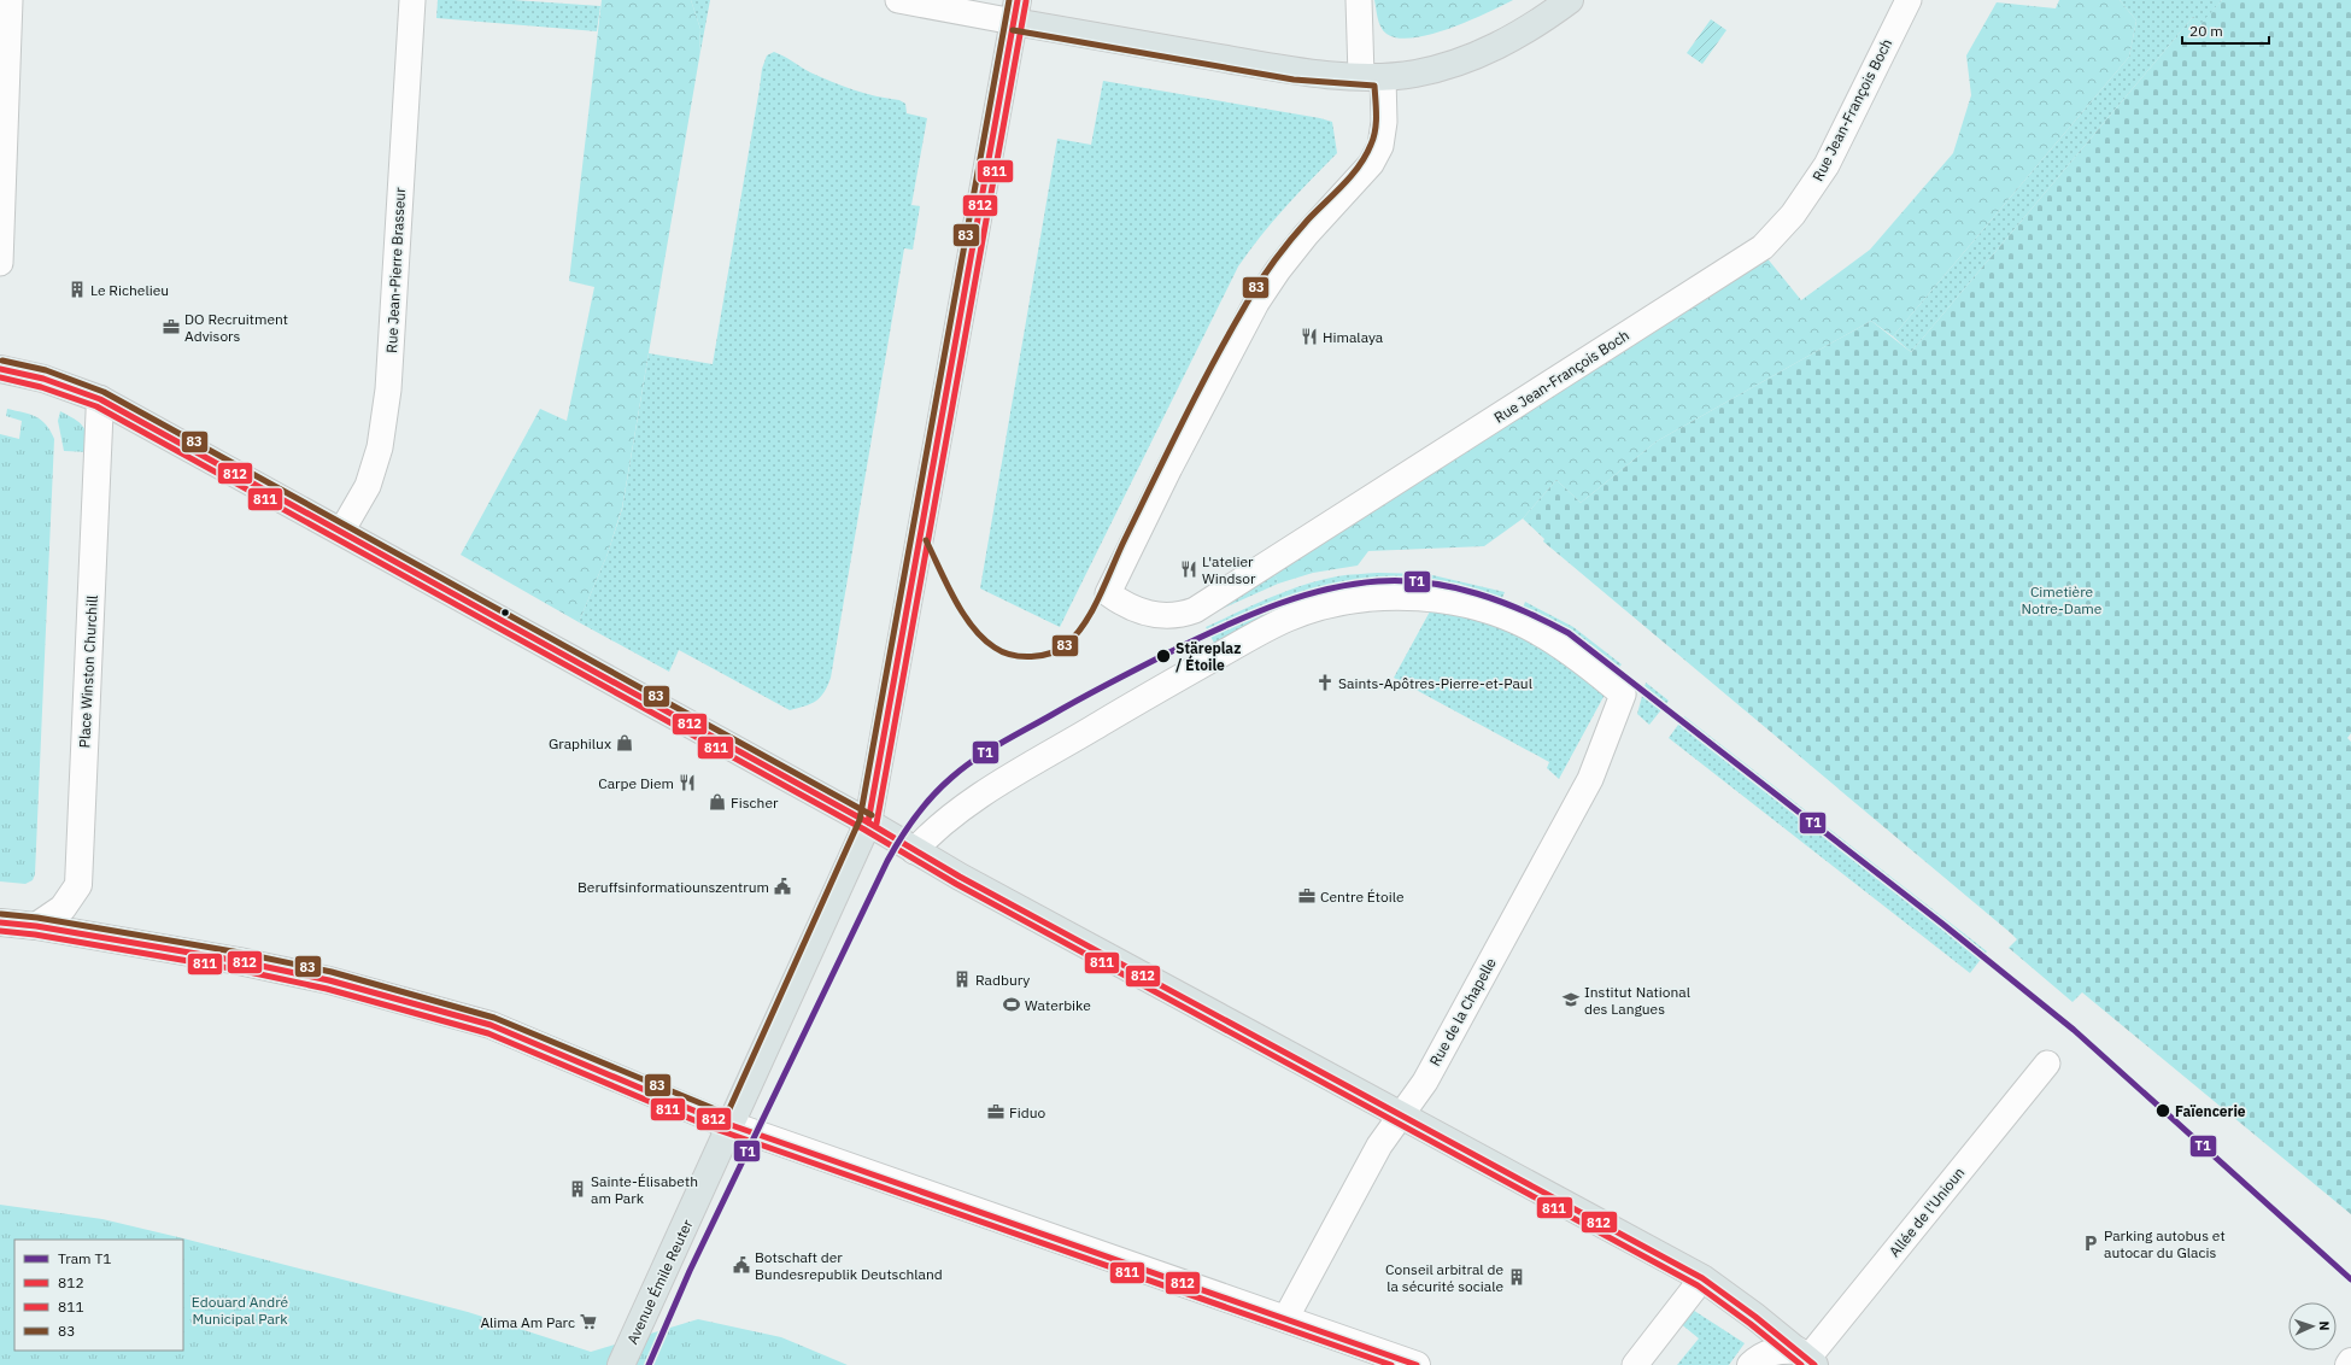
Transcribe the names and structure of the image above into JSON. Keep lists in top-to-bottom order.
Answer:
{
  "streets": {
    "main road": ["Place Winston Churchill", "Avenue Émile Reuter"],
    "street": [
      "Rue Jean-François Boch",
      "Rue Jean-Pierre Brasseur",
      "Rue de la Chapelle",
      "Allée de l'Unioun"
    ]
  },
  "parks": ["Cimetière Notre-Dame", "Edouard André Municipal Park"],
  "places": {
    "building": [
      "Le Richelieu",
      "Radbury",
      "Sainte-Élisabeth am Park",
      "Conseil arbitral de la sécurité sociale"
    ],
    "office": ["DO Recruitment Advisors", "Centre Étoile", "Fiduo"],
    "restaurant": ["Himalaya", "L'atelier Windsor", "Carpe Diem"],
    "other": ["Stäreplaz / Étoile", "Faïencerie"],
    "church": ["Saints-Apôtres-Pierre-et-Paul"],
    "shop": ["Graphilux", "Fischer"],
    "public building": ["Beruffsinformatiounszentrum", "Botschaft der Bundesrepublik Deutschland"],
    "school or university": ["Institut National des Langues"],
    "sports": ["Waterbike"],
    "parking": ["Parking autobus et autocar du Glacis"],
    "supermarket": ["Alima Am Parc"]
  },
  "lines": [
    "transit line 812",
    "transit line 83",
    "transit line 811",
    "tram line T1"
  ],
  "legend": [
    "Tram T1",
    "812",
    "811",
    "83"
  ],
  "scale_bar": "20 m",
  "north": "right"
}
